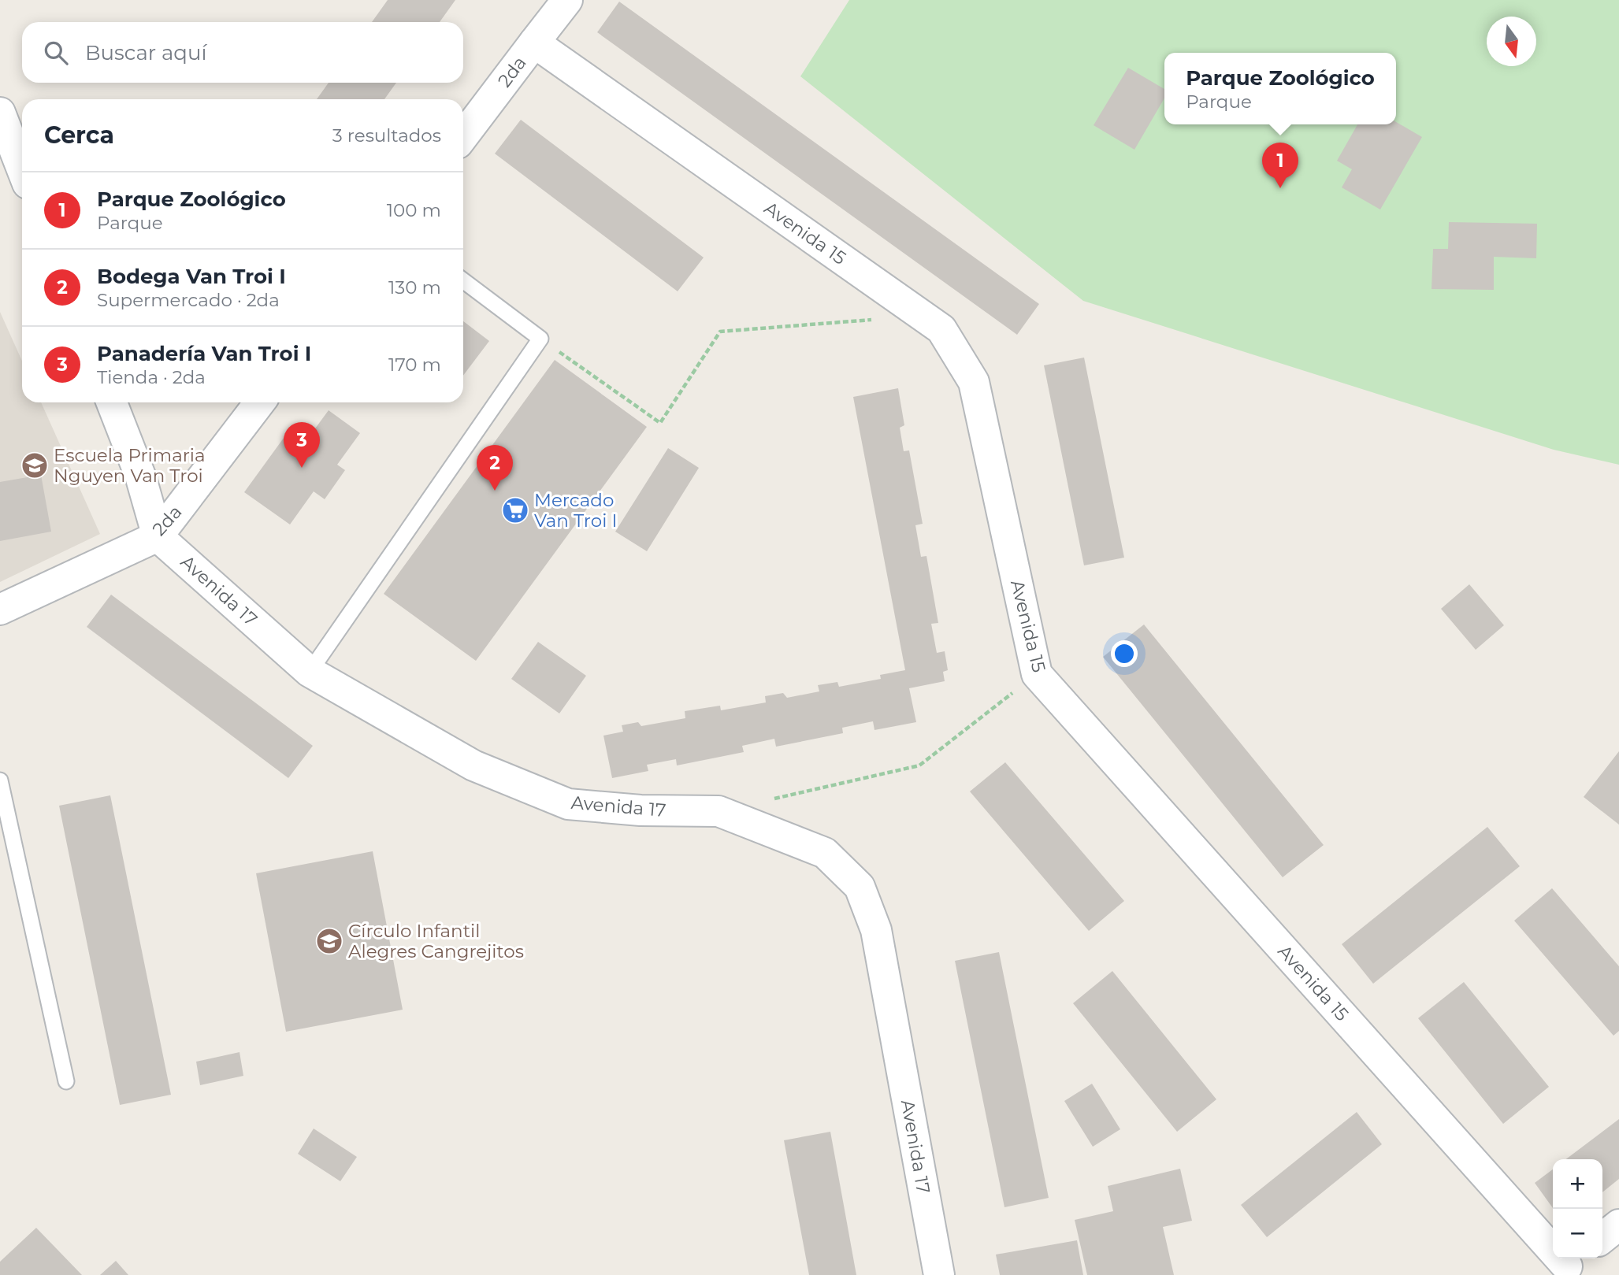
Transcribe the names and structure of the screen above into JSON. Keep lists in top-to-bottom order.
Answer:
{
  "streets": {
    "street": ["2da", "Avenida 15", "Avenida 17"]
  },
  "crossings": [
    ["2da", "Avenida 15"],
    ["2da", "Avenida 17"]
  ],
  "places": {
    "school or university": ["Escuela Primaria Nguyen Van Troi", "Círculo Infantil Alegres Cangrejitos"],
    "supermarket": ["Mercado Van Troi I"]
  },
  "north": "bottom",
  "page": {
    "search": "Buscar aquí",
    "popup": ["Parque Zoológico", "Parque"],
    "heading": ["Cerca", "3 resultados"],
    "pins": ["1", "3", "2"],
    "list": [
      {
        "mark": "1",
        "name": "Parque Zoológico",
        "note": "Parque",
        "value": "100 m"
      },
      {
        "mark": "2",
        "name": "Bodega Van Troi I",
        "note": "Supermercado · 2da",
        "value": "130 m"
      },
      {
        "mark": "3",
        "name": "Panadería Van Troi I",
        "note": "Tienda · 2da",
        "value": "170 m"
      }
    ],
    "map_buttons": ["+", "−"]
  }
}
